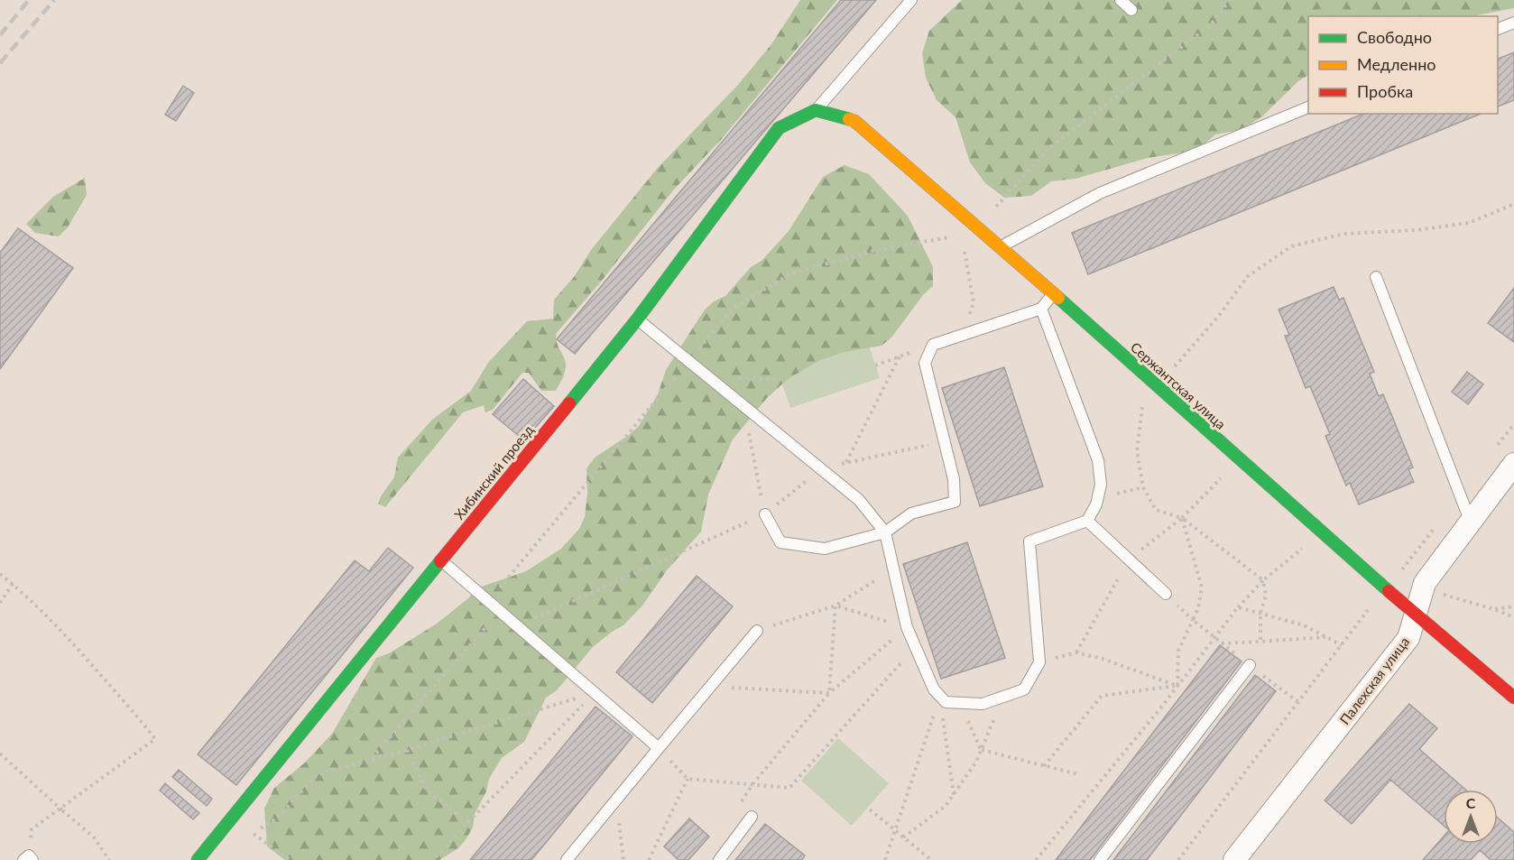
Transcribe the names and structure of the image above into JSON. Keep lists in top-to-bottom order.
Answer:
{
  "streets": {
    "street": ["Сержантская улица", "Хибинский проезд", "Палехская улица"]
  },
  "crossings": [
    ["Сержантская улица", "Хибинский проезд"],
    ["Сержантская улица", "Палехская улица"]
  ],
  "legend": ["Свободно", "Медленно", "Пробка"],
  "north": "top"
}
